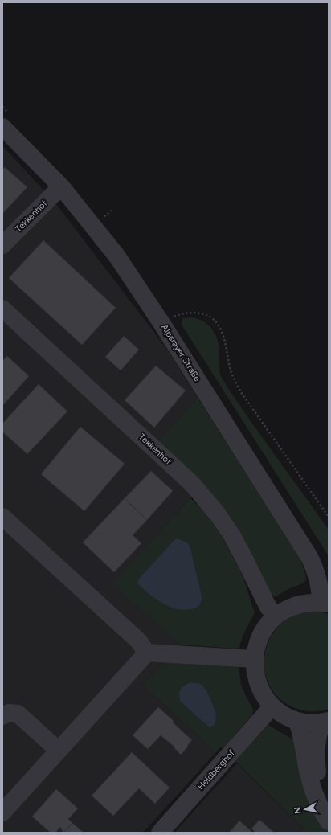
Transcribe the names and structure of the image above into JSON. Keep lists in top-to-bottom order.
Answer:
{
  "streets": {
    "street": ["Tekkenhof", "Alpsrayer Straße", "Heidberghof"]
  },
  "crossings": [
    ["Tekkenhof", "Alpsrayer Straße"],
    ["Alpsrayer Straße", "Heidberghof"]
  ],
  "north": "left"
}
